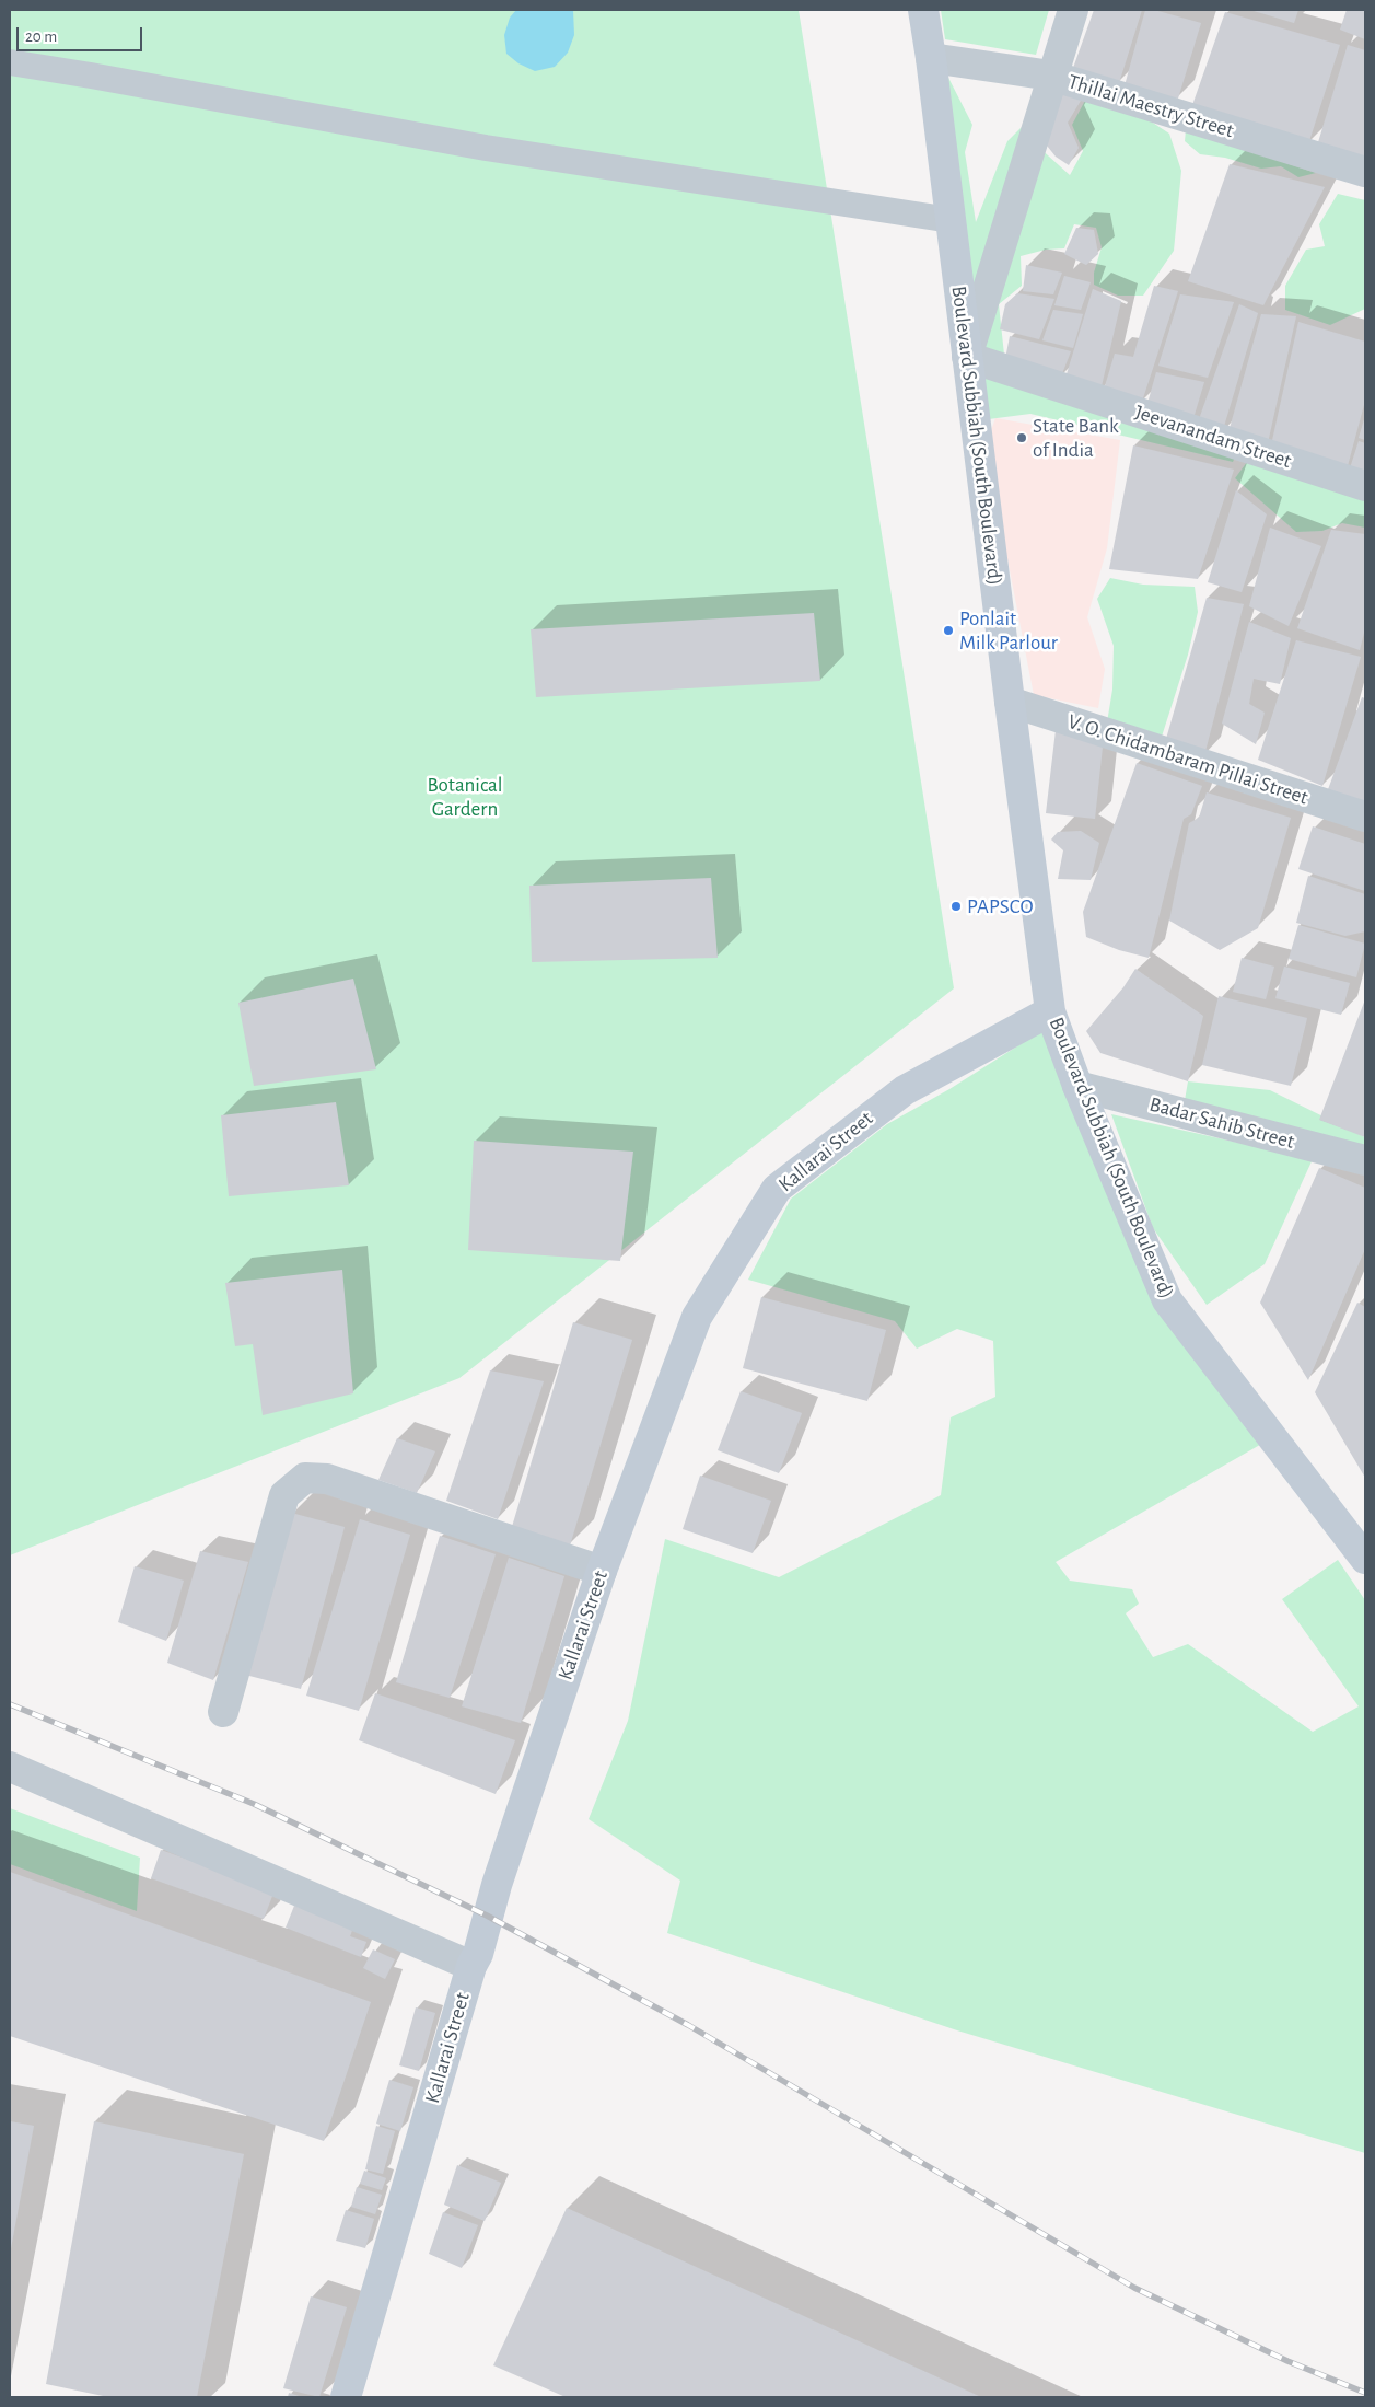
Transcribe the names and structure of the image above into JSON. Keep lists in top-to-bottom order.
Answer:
{
  "streets": {
    "main road": ["Boulevard Subbiah (South Boulevard)", "Kallarai Street"],
    "street": [
      "Thillai Maestry Street",
      "Jeevanandam Street",
      "V. O. Chidambaram Pillai Street",
      "Badar Sahib Street"
    ]
  },
  "crossings": [
    ["Thillai Maestry Street", "Boulevard Subbiah (South Boulevard)"],
    ["Boulevard Subbiah (South Boulevard)", "Jeevanandam Street"],
    ["Boulevard Subbiah (South Boulevard)", "V. O. Chidambaram Pillai Street"],
    ["Boulevard Subbiah (South Boulevard)", "Badar Sahib Street"],
    ["Boulevard Subbiah (South Boulevard)", "Kallarai Street"]
  ],
  "parks": ["Botanical Gardern"],
  "places": ["State Bank of India", "Ponlait Milk Parlour", "PAPSCO"],
  "scale_bar": "20 m"
}
